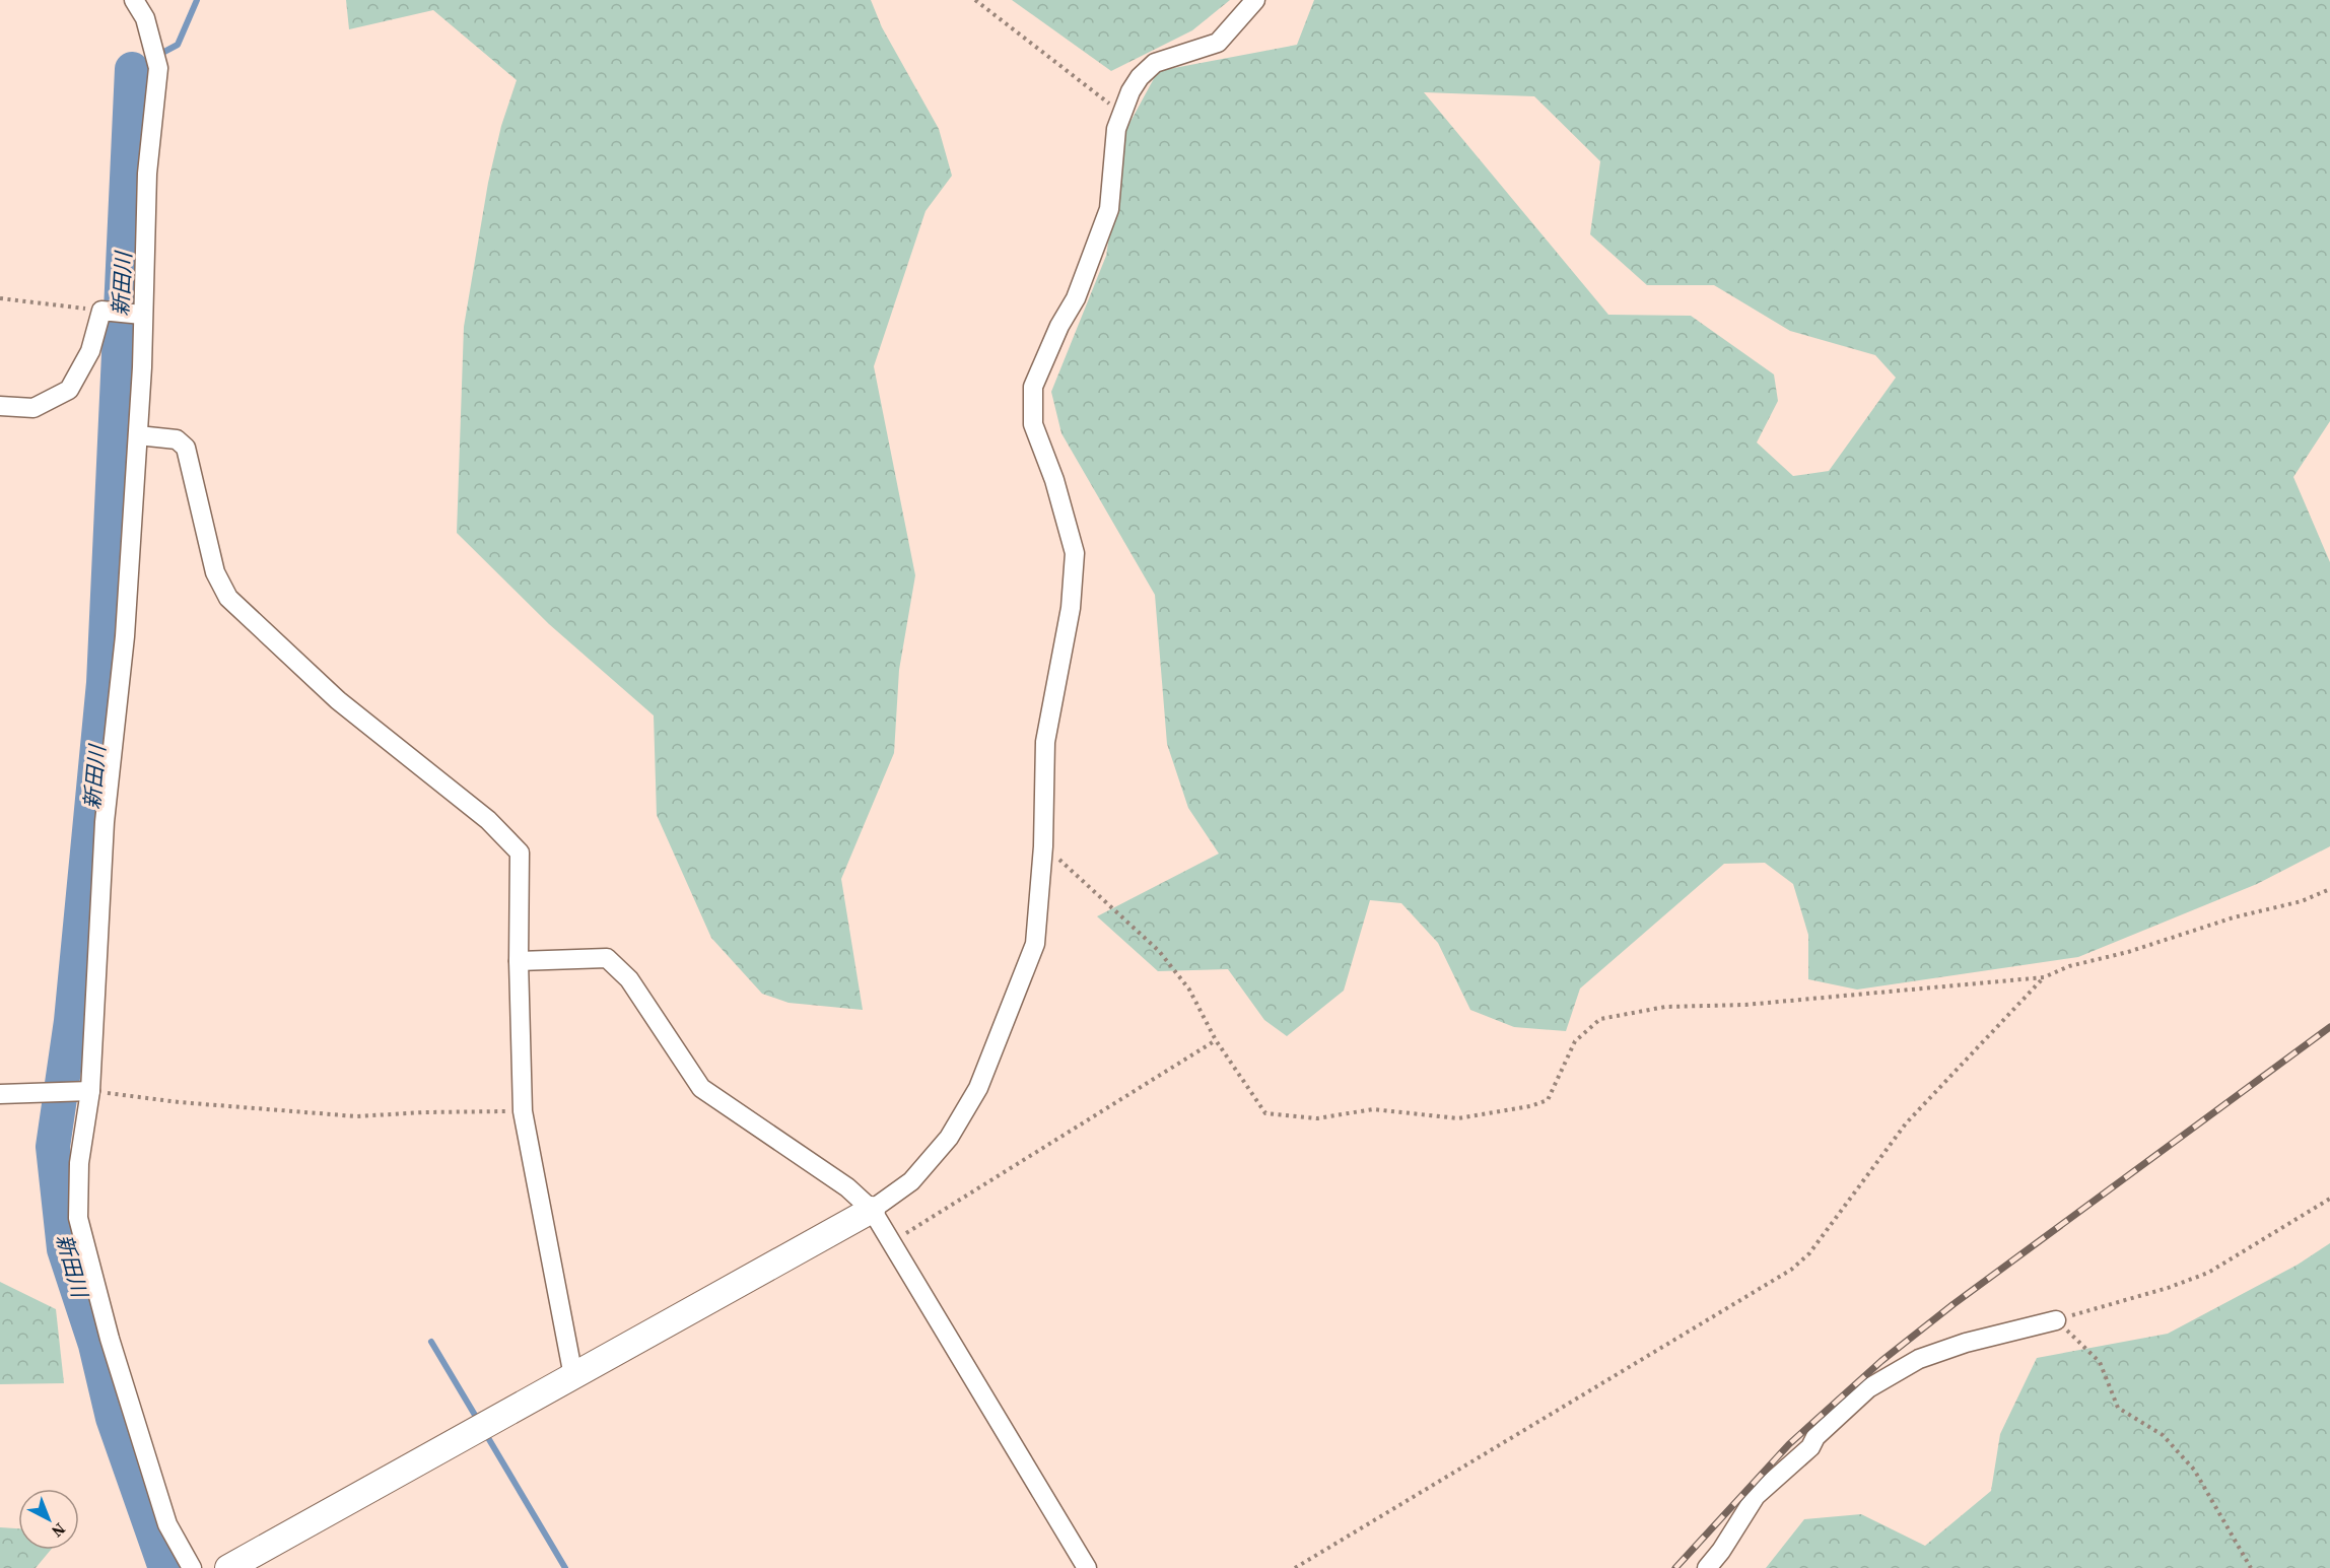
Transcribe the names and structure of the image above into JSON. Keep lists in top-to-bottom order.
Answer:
{
  "water": ["新田川"],
  "north": "bottom right"
}
